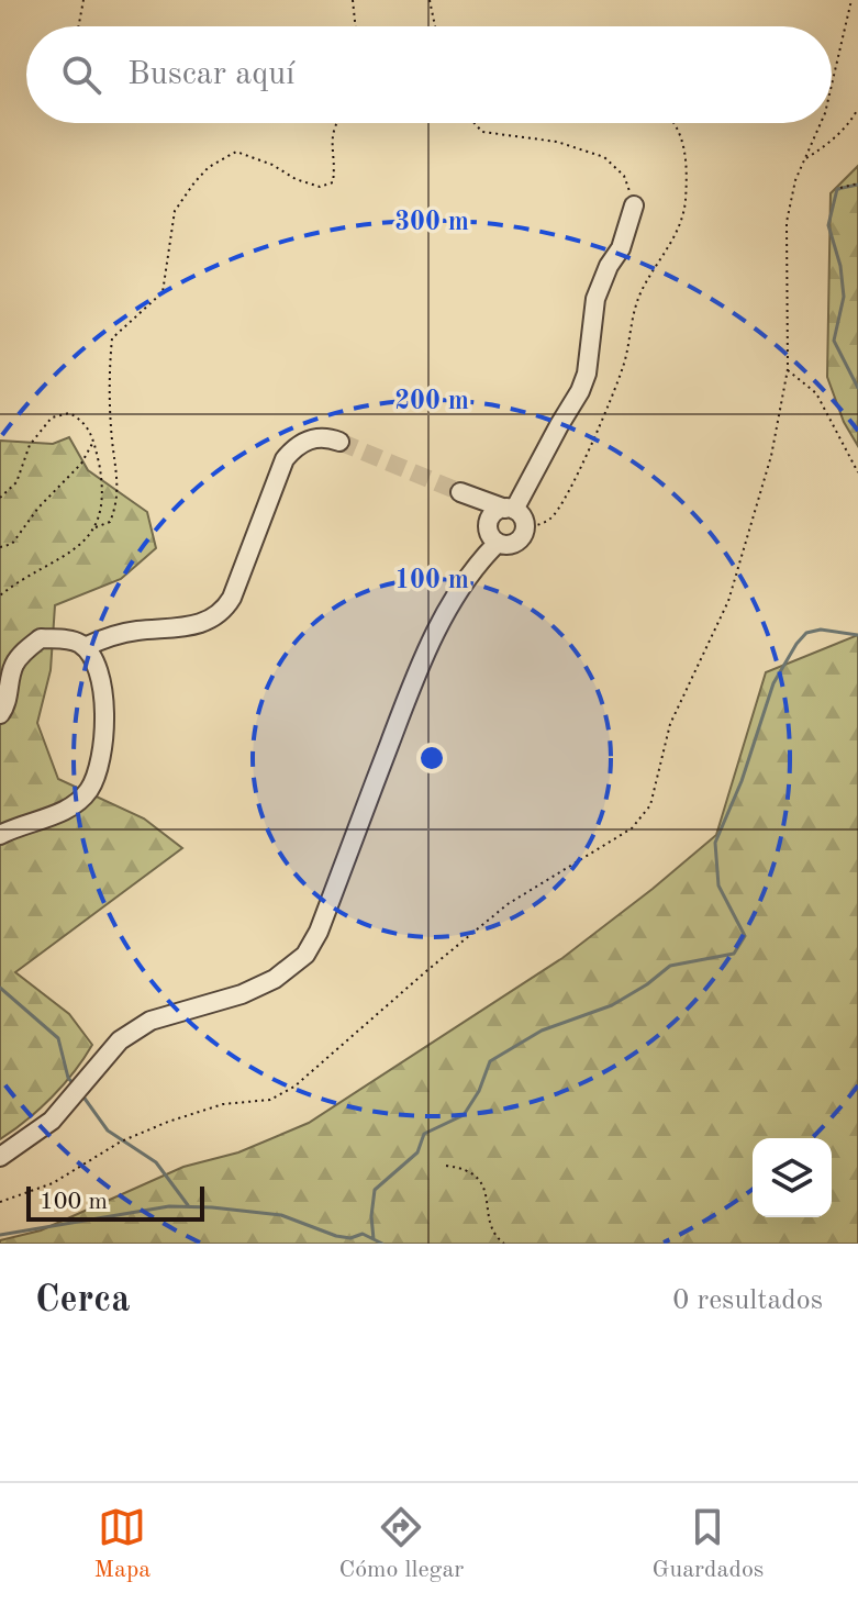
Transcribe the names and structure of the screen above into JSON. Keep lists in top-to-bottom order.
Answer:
{
  "scale_bar": "100 m",
  "page": {
    "search": "Buscar aquí",
    "scale": "100 m",
    "heading": ["Cerca", "0 resultados"],
    "nav": ["Mapa", "Cómo llegar", "Guardados"]
  },
  "rings": ["300 m", "200 m", "100 m"]
}
